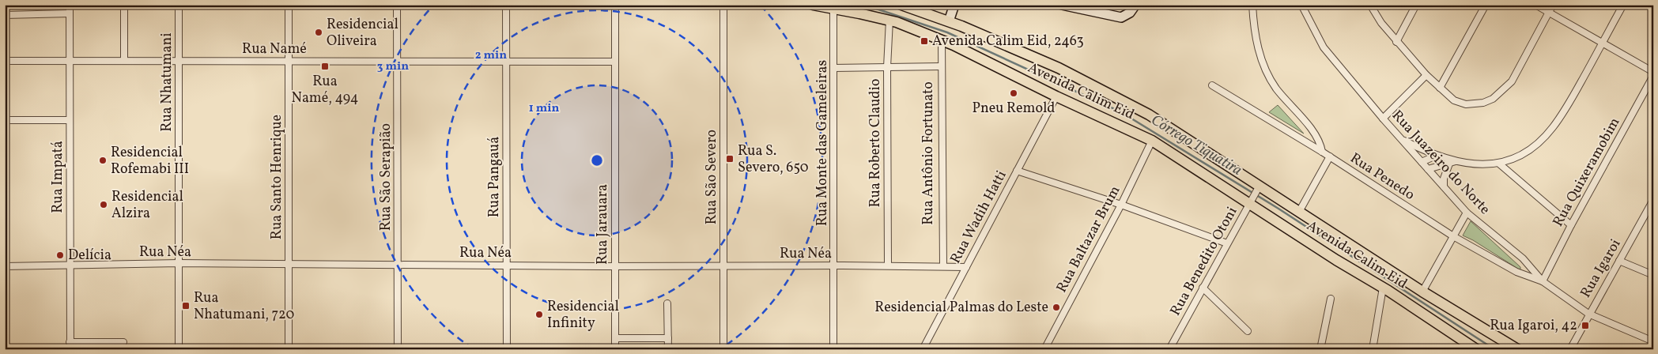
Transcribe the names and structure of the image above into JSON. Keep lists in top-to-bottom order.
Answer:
{
  "streets": {
    "main road": ["Avenida Calim Eid"],
    "street": [
      "Rua Namé",
      "Rua Nhatumani",
      "Rua Monte das Gameleiras",
      "Rua Roberto Claudio",
      "Rua Antônio Fortunato",
      "Rua Juazeiro do Norte",
      "Rua Quixeramobim",
      "Rua Impatá",
      "Rua Santo Henrique",
      "Rua São Serapião",
      "Rua Pangauá",
      "Rua São Severo",
      "Rua Penedo",
      "Rua Wadih Hatti",
      "Rua Jarauara",
      "Rua Baltazar Brum",
      "Rua Néa",
      "Rua Benedito Otoni",
      "Rua Igaroi"
    ]
  },
  "crossings": [
    ["Rua Namé", "Rua Nhatumani"],
    ["Rua Namé", "Rua Impatá"],
    ["Rua Namé", "Rua Santo Henrique"],
    ["Rua Namé", "Rua São Serapião"],
    ["Rua Namé", "Rua Pangauá"],
    ["Rua Namé", "Rua Jarauara"],
    ["Rua Nhatumani", "Rua Néa"],
    ["Avenida Calim Eid", "Rua Monte das Gameleiras"],
    ["Avenida Calim Eid", "Rua Roberto Claudio"],
    ["Avenida Calim Eid", "Rua Antônio Fortunato"],
    ["Avenida Calim Eid", "Rua Wadih Hatti"],
    ["Avenida Calim Eid", "Rua Baltazar Brum"],
    ["Avenida Calim Eid", "Rua Benedito Otoni"],
    ["Rua Monte das Gameleiras", "Rua Néa"],
    ["Rua Roberto Claudio", "Rua Néa"],
    ["Rua Antônio Fortunato", "Rua Néa"],
    ["Rua Juazeiro do Norte", "Rua Quixeramobim"],
    ["Rua Juazeiro do Norte", "Rua Penedo"],
    ["Rua Juazeiro do Norte", "Rua Igaroi"],
    ["Rua Quixeramobim", "Rua Penedo"],
    ["Rua Impatá", "Rua Néa"],
    ["Rua Santo Henrique", "Rua Néa"],
    ["Rua São Serapião", "Rua Néa"],
    ["Rua Pangauá", "Rua Néa"],
    ["Rua São Severo", "Rua Néa"],
    ["Rua Wadih Hatti", "Rua Néa"],
    ["Rua Jarauara", "Rua Néa"]
  ],
  "water": ["Córrego Tiquatira"],
  "places": {
    "other": [
      "Residencial Oliveira",
      "Pneu Remold",
      "Residencial Rofemabi III",
      "Residencial Alzira",
      "Delícia",
      "Residencial Palmas do Leste",
      "Residencial Infinity"
    ],
    "transit": [
      "Avenida Calim Eid, 2463",
      "Rua Namé, 494",
      "Rua S. Severo, 650",
      "Rua Nhatumani, 720",
      "Rua Igaroi, 42"
    ]
  },
  "rings": ["2 min", "3 min", "1 min"]
}
